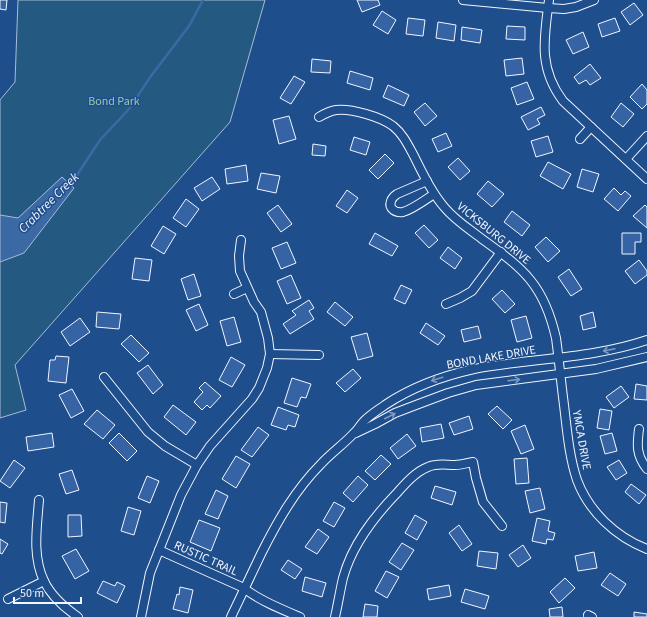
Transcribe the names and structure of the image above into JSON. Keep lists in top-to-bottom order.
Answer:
{
  "streets": {
    "street": [
      "VICKSBURG DRIVE",
      "BOND LAKE DRIVE",
      "YMCA DRIVE",
      "RUSTIC TRAIL"
    ]
  },
  "crossings": [
    ["VICKSBURG DRIVE", "BOND LAKE DRIVE"],
    ["VICKSBURG DRIVE", "YMCA DRIVE"],
    ["BOND LAKE DRIVE", "YMCA DRIVE"],
    ["BOND LAKE DRIVE", "RUSTIC TRAIL"]
  ],
  "water": ["Crabtree Creek"],
  "parks": ["Bond Park"],
  "scale_bar": "50 m"
}
